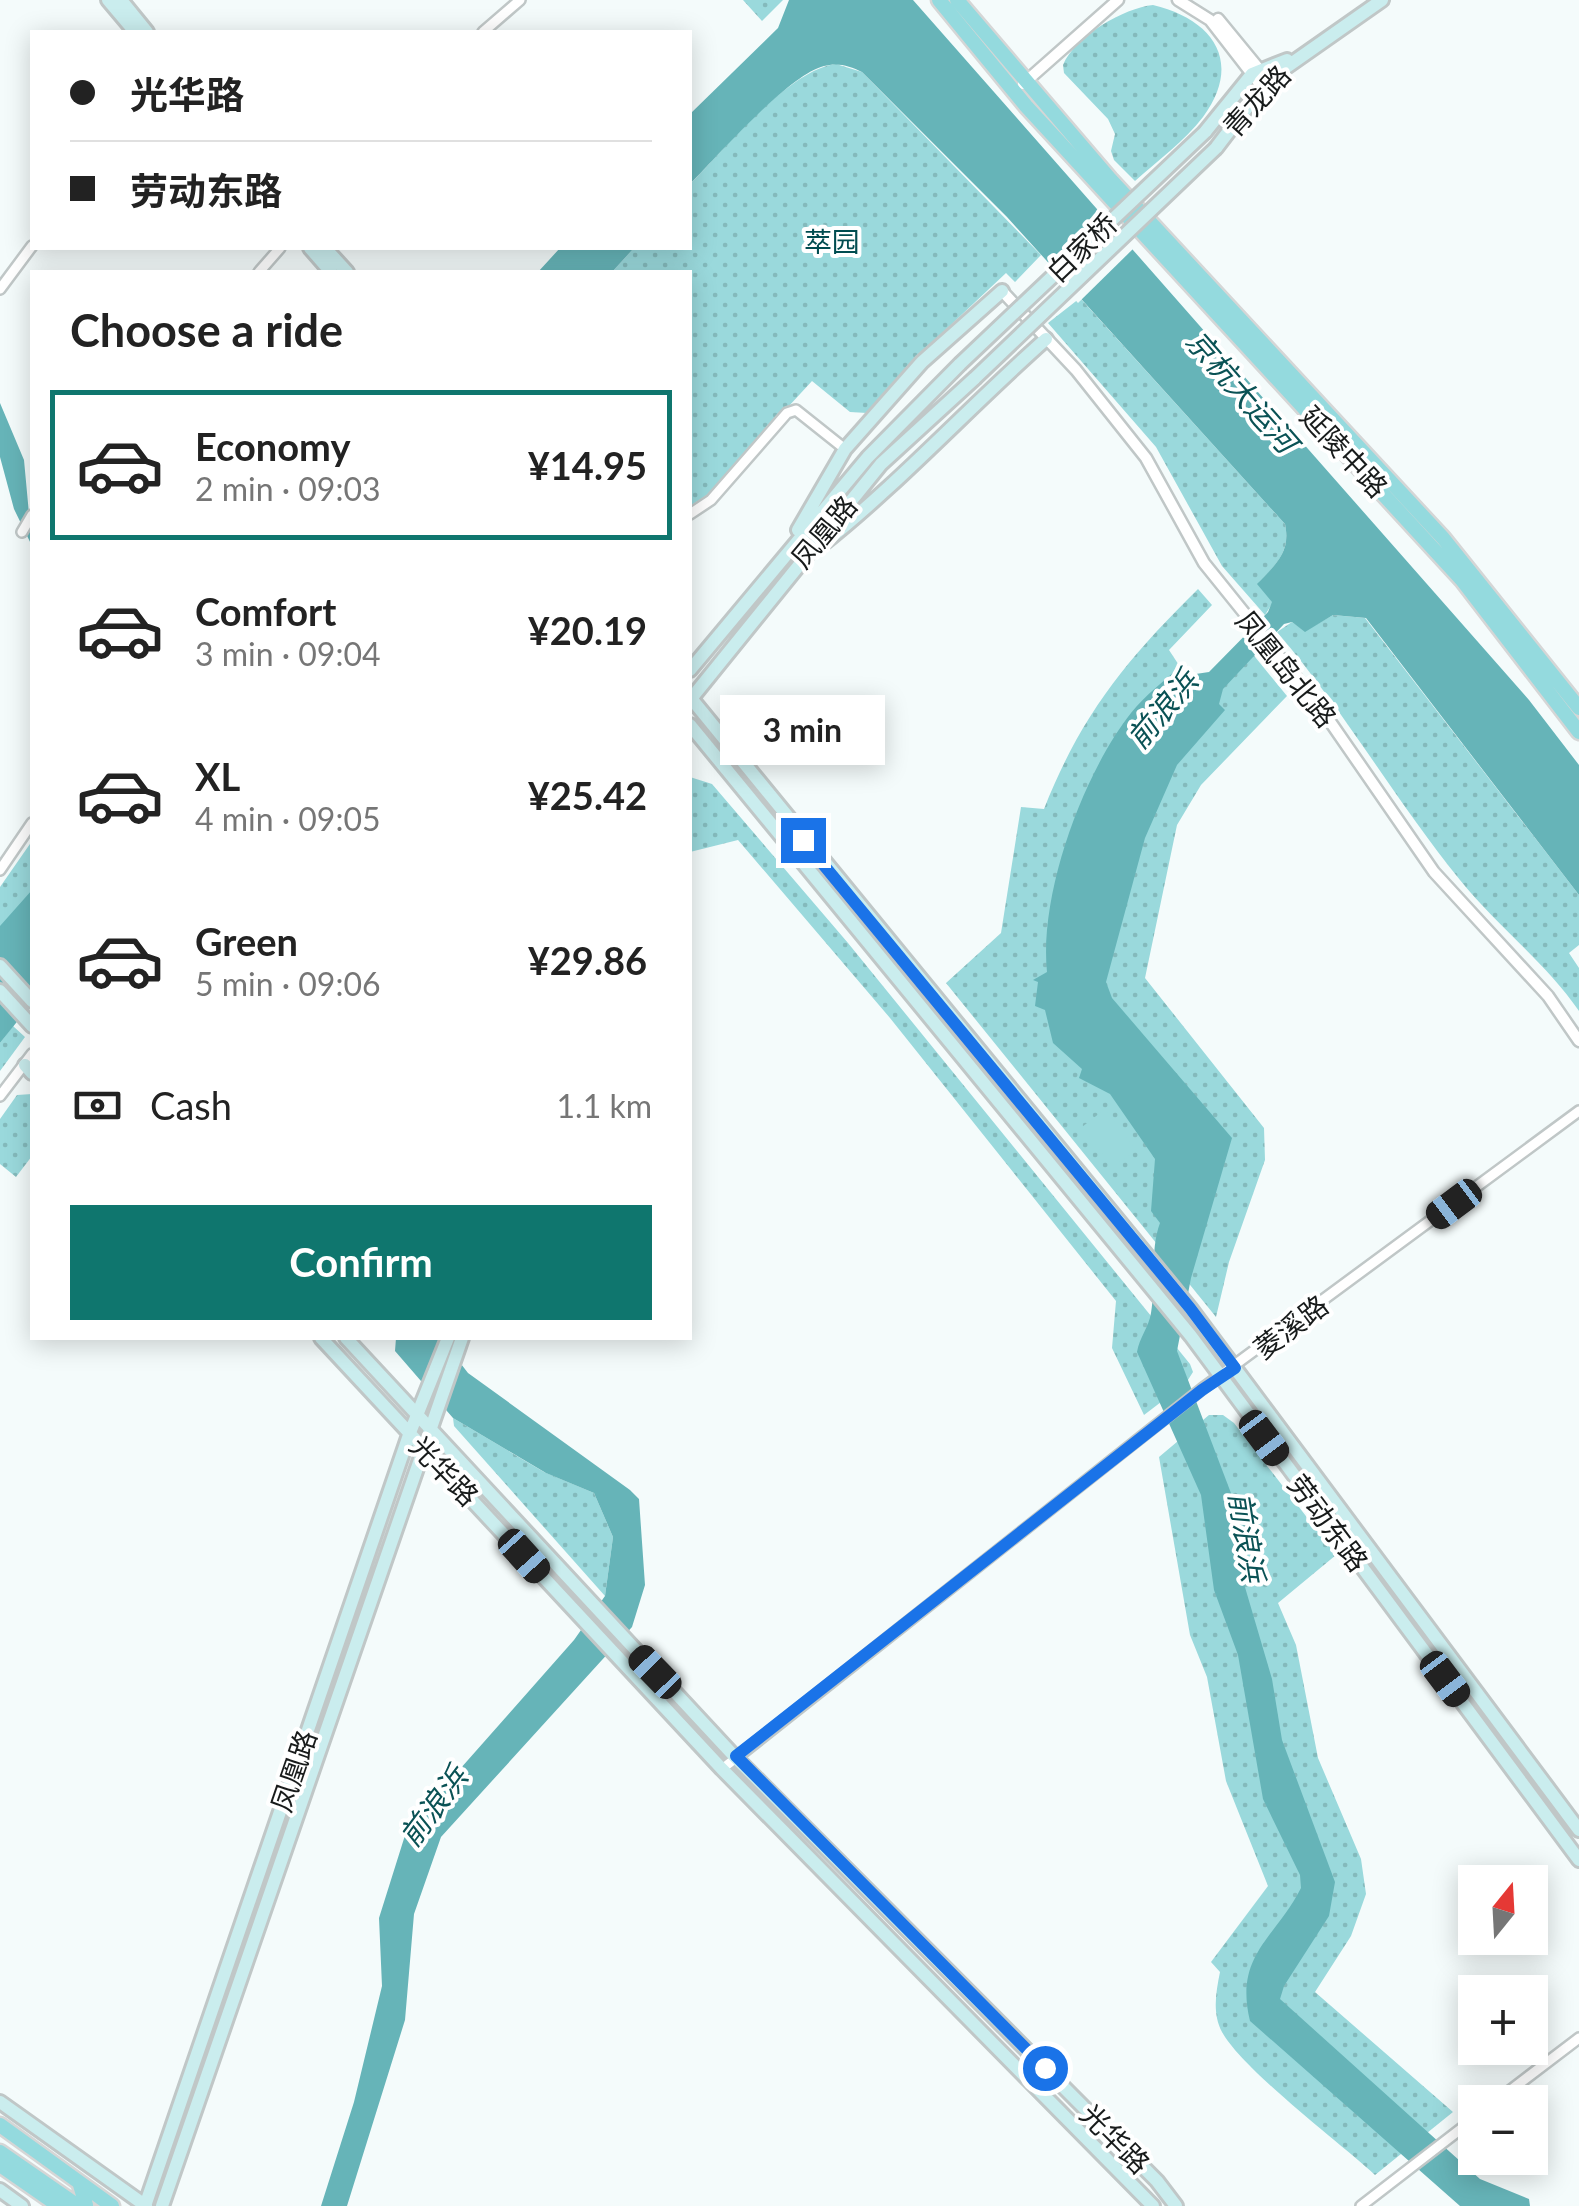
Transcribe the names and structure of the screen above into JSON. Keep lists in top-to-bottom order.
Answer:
{
  "streets": {
    "main road": [
      "青龙路",
      "白家桥",
      "延陵中路",
      "凤凰路",
      "光华路",
      "劳动东路"
    ],
    "street": ["凤凰岛北路", "菱溪路"]
  },
  "crossings": [
    ["青龙路", "白家桥"],
    ["白家桥", "凤凰路"],
    ["凤凰路", "光华路"],
    ["菱溪路", "光华路"],
    ["菱溪路", "劳动东路"]
  ],
  "water": ["京杭大运河", "前浪浜"],
  "parks": ["萃园"],
  "north": "top",
  "page": {
    "banner": ["光华路", "劳动东路"],
    "heading": "Choose a ride",
    "list": [
      {
        "name": "Economy",
        "note": "2 min · 09:03",
        "value": "¥14.95"
      },
      {
        "name": "Comfort",
        "note": "3 min · 09:04",
        "value": "¥20.19"
      },
      {
        "name": "XL",
        "note": "4 min · 09:05",
        "value": "¥25.42"
      },
      {
        "name": "Green",
        "note": "5 min · 09:06",
        "value": "¥29.86"
      }
    ],
    "bubble": "3 min",
    "pay": ["Cash", "1.1 km"],
    "buttons": "Confirm",
    "map_buttons": ["+", "−"]
  }
}
